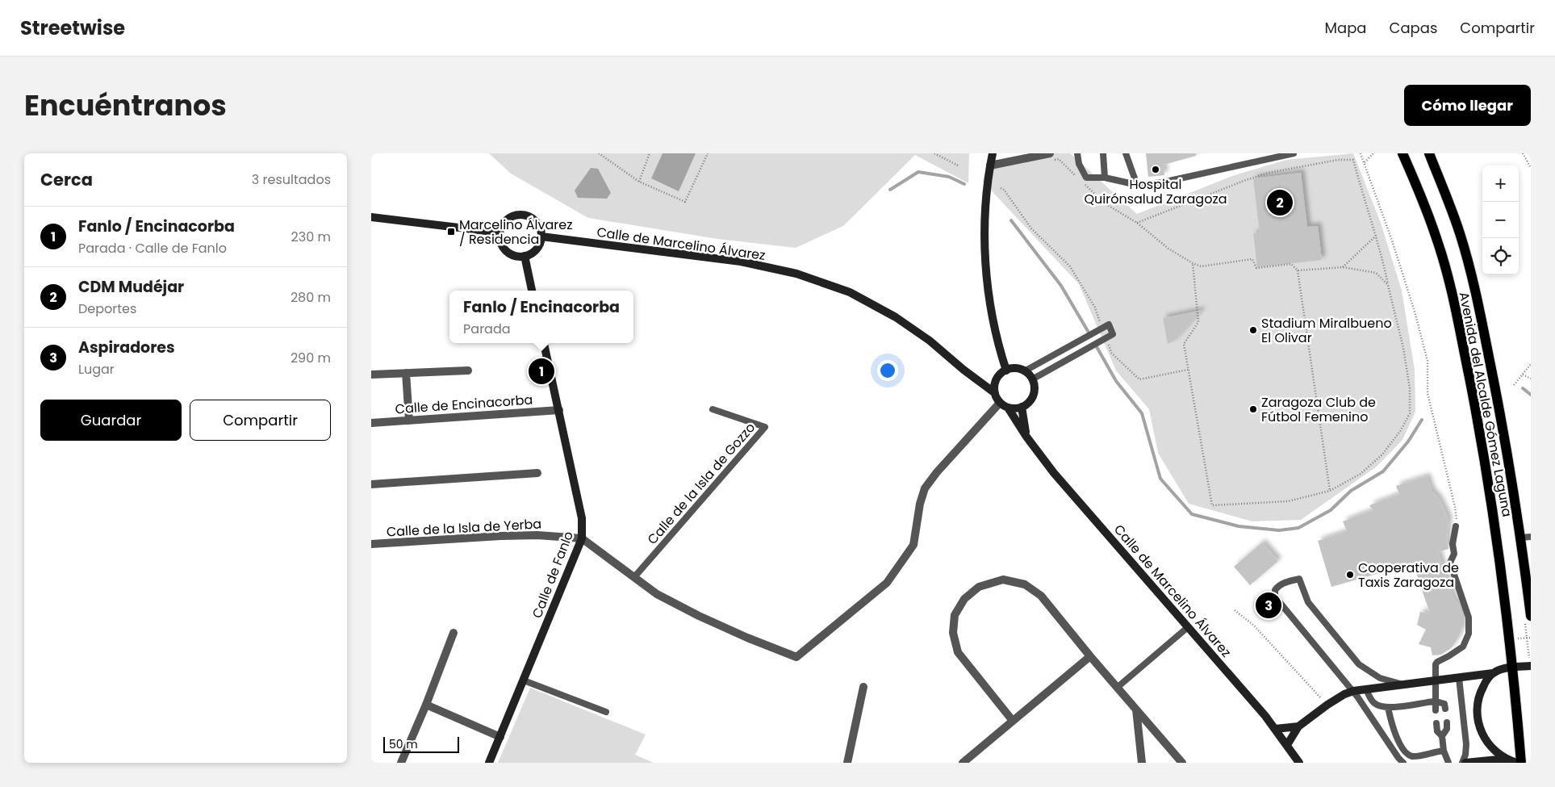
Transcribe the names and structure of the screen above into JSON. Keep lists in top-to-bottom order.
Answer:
{
  "streets": {
    "main road": ["Avenida del Alcalde Gómez Laguna"],
    "street": [
      "Calle de Marcelino Álvarez",
      "Calle de Encinacorba",
      "Calle de la Isla de Yerba",
      "Calle de Fanlo"
    ],
    "lane": ["Calle de la Isla de Gozzo"]
  },
  "crossings": [
    ["Calle de Encinacorba", "Calle de Fanlo"],
    ["Calle de la Isla de Yerba", "Calle de Fanlo"]
  ],
  "places": {
    "other": [
      "Hospital Quirónsalud Zaragoza",
      "Stadium Miralbueno El Olivar",
      "Zaragoza Club de Fútbol Femenino",
      "Cooperativa de Taxis Zaragoza"
    ],
    "transit": ["Marcelino Álvarez / Residencia"]
  },
  "scale_bar": "50 m",
  "page": {
    "header": "Streetwise",
    "nav": ["Mapa", "Capas", "Compartir"],
    "title": "Encuéntranos",
    "buttons": [
      "Cómo llegar",
      ["Guardar", "Compartir"]
    ],
    "heading": ["Cerca", "3 resultados"],
    "map_buttons": ["+", "−"],
    "pins": ["2", "1", "3"],
    "list": [
      {
        "mark": "1",
        "name": "Fanlo / Encinacorba",
        "note": "Parada · Calle de Fanlo",
        "value": "230 m"
      },
      {
        "mark": "2",
        "name": "CDM Mudéjar",
        "note": "Deportes",
        "value": "280 m"
      },
      {
        "mark": "3",
        "name": "Aspiradores",
        "note": "Lugar",
        "value": "290 m"
      }
    ],
    "popup": ["Fanlo / Encinacorba", "Parada"],
    "scale": "50 m"
  }
}
